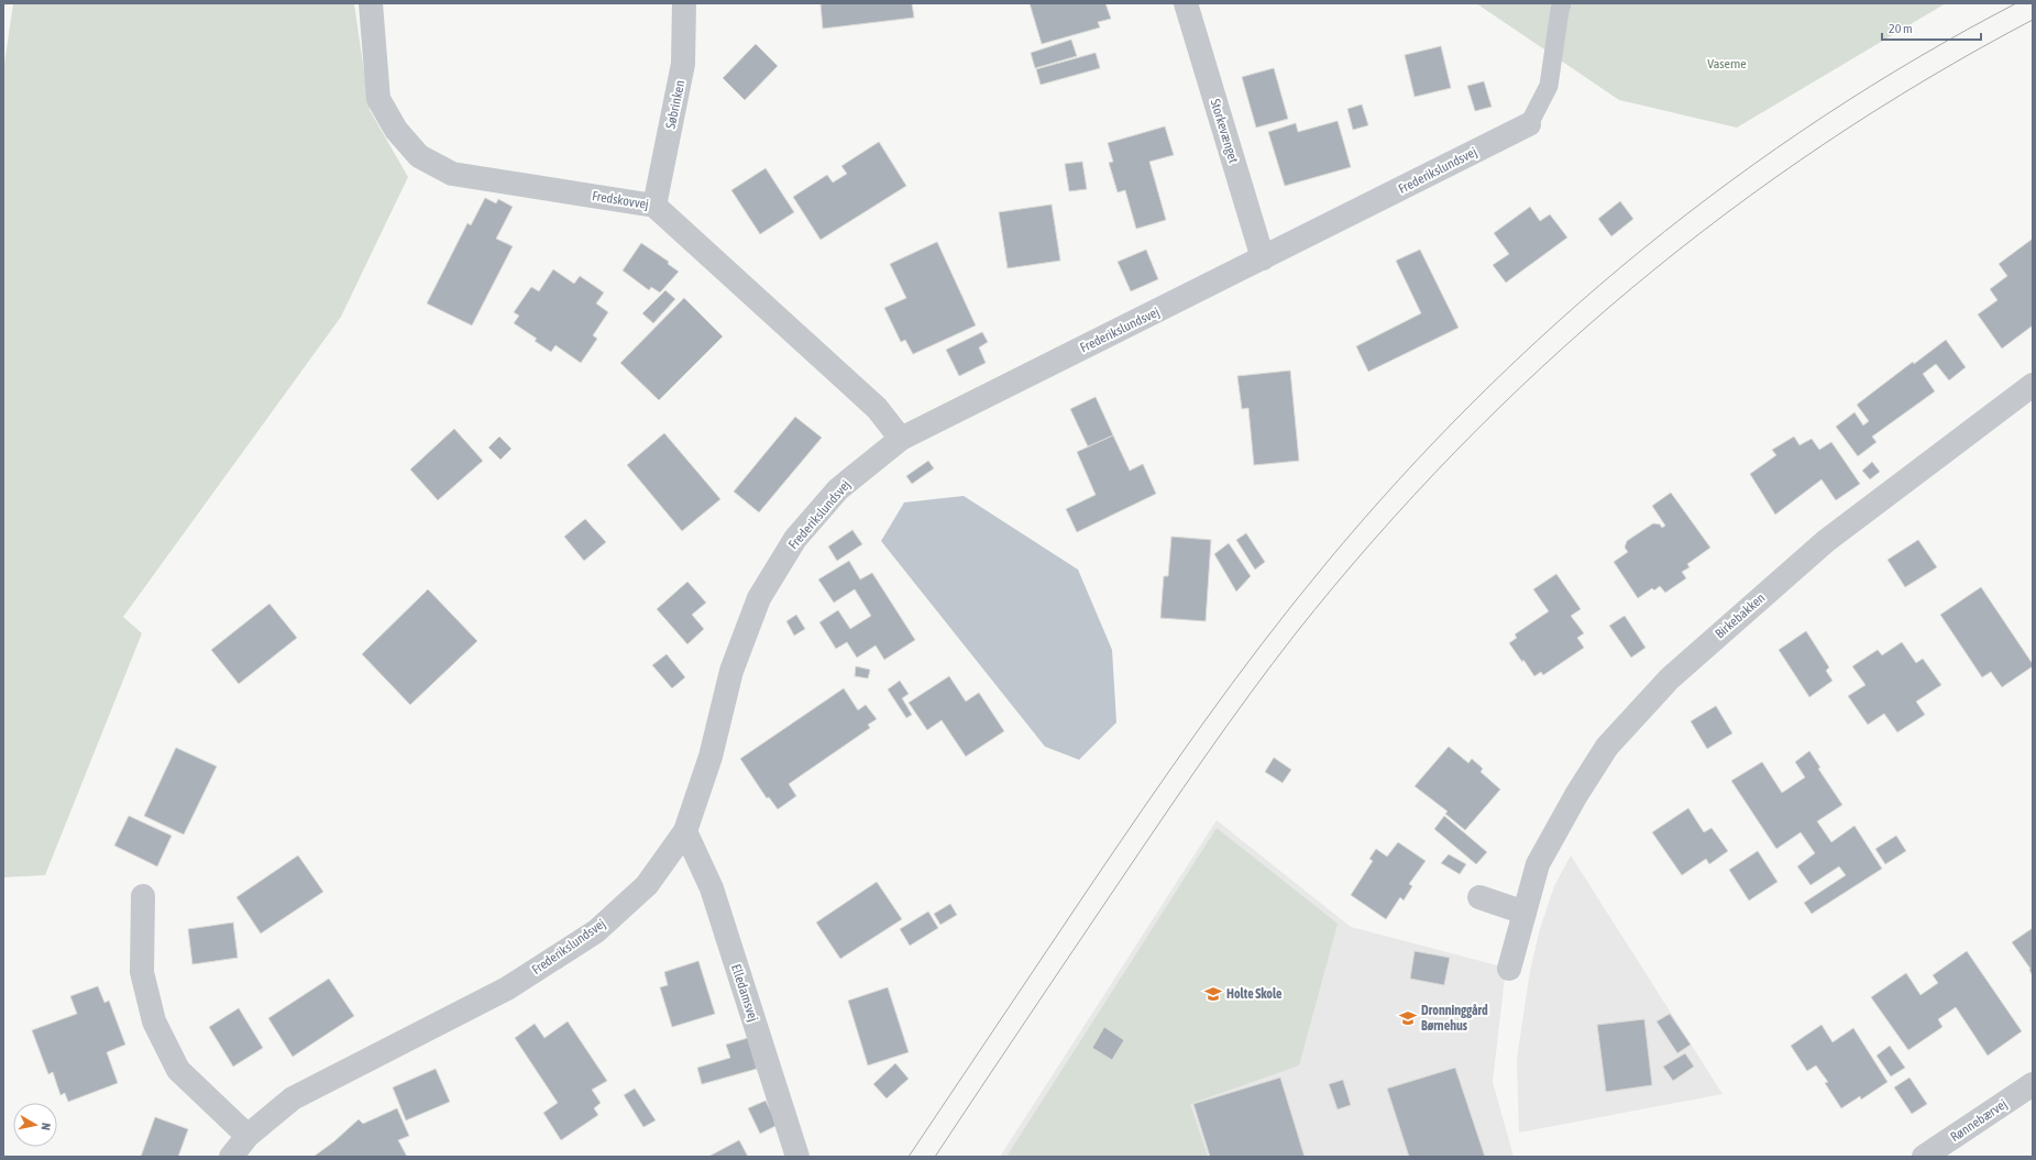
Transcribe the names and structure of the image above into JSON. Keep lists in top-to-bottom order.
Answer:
{
  "streets": {
    "street": [
      "Søbrinken",
      "Storkevænget",
      "Frederikslundsvej",
      "Fredskovvej",
      "Birkebakken",
      "Elledamsvej",
      "Rønnebærvej"
    ]
  },
  "crossings": [
    ["Søbrinken", "Fredskovvej"],
    ["Storkevænget", "Frederikslundsvej"],
    ["Frederikslundsvej", "Fredskovvej"],
    ["Frederikslundsvej", "Elledamsvej"]
  ],
  "parks": ["Vaserne"],
  "places": {
    "school or university": ["Holte Skole", "Dronninggård Børnehus"]
  },
  "scale_bar": "20 m",
  "north": "right"
}
